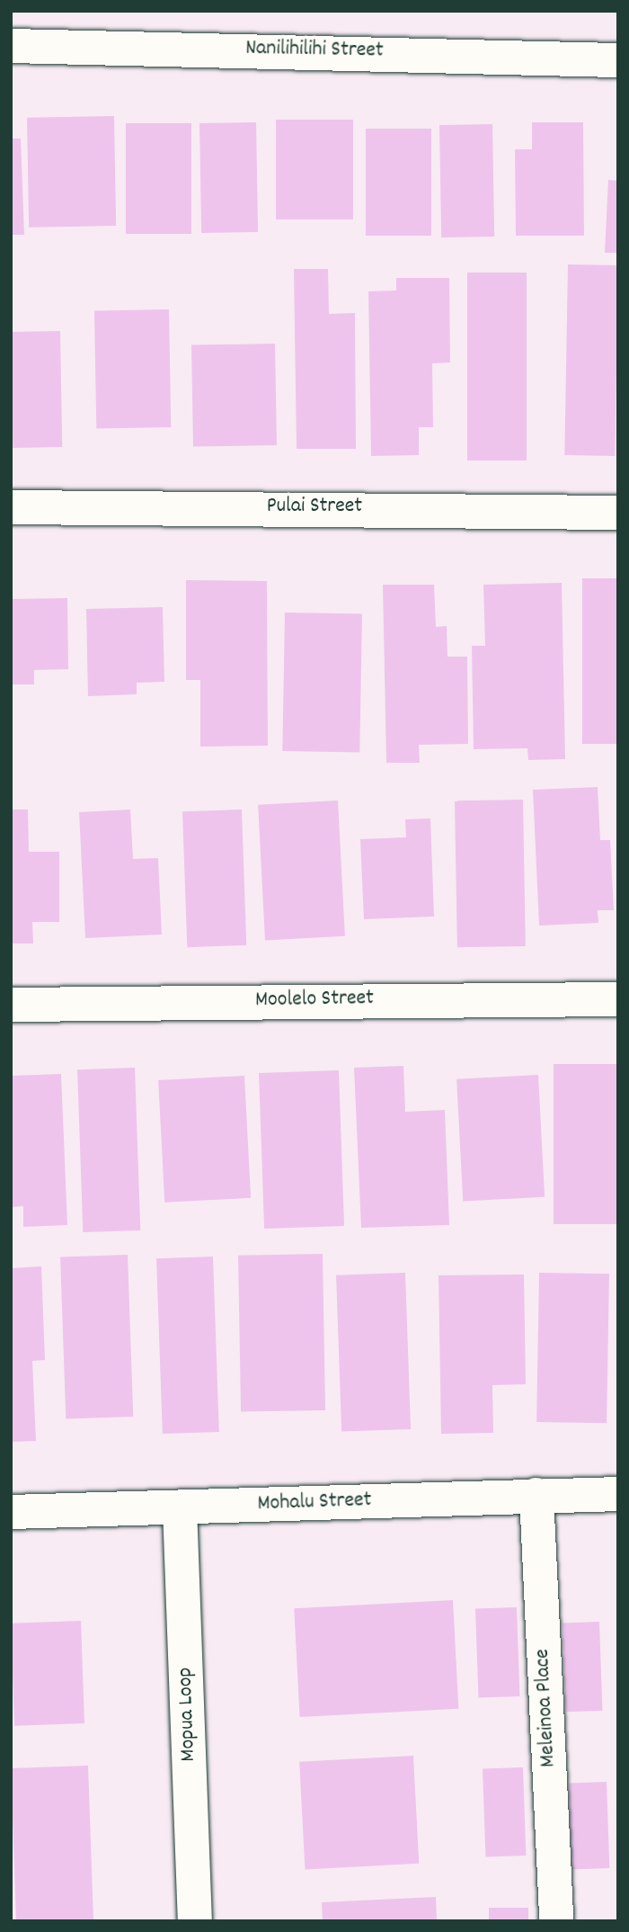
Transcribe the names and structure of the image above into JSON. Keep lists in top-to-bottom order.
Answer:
{
  "streets": {
    "street": [
      "Nanilihilihi Street",
      "Pulai Street",
      "Moolelo Street",
      "Mohalu Street",
      "Meleinoa Place",
      "Mopua Loop"
    ]
  },
  "crossings": [
    ["Mohalu Street", "Meleinoa Place"],
    ["Mohalu Street", "Mopua Loop"]
  ]
}
